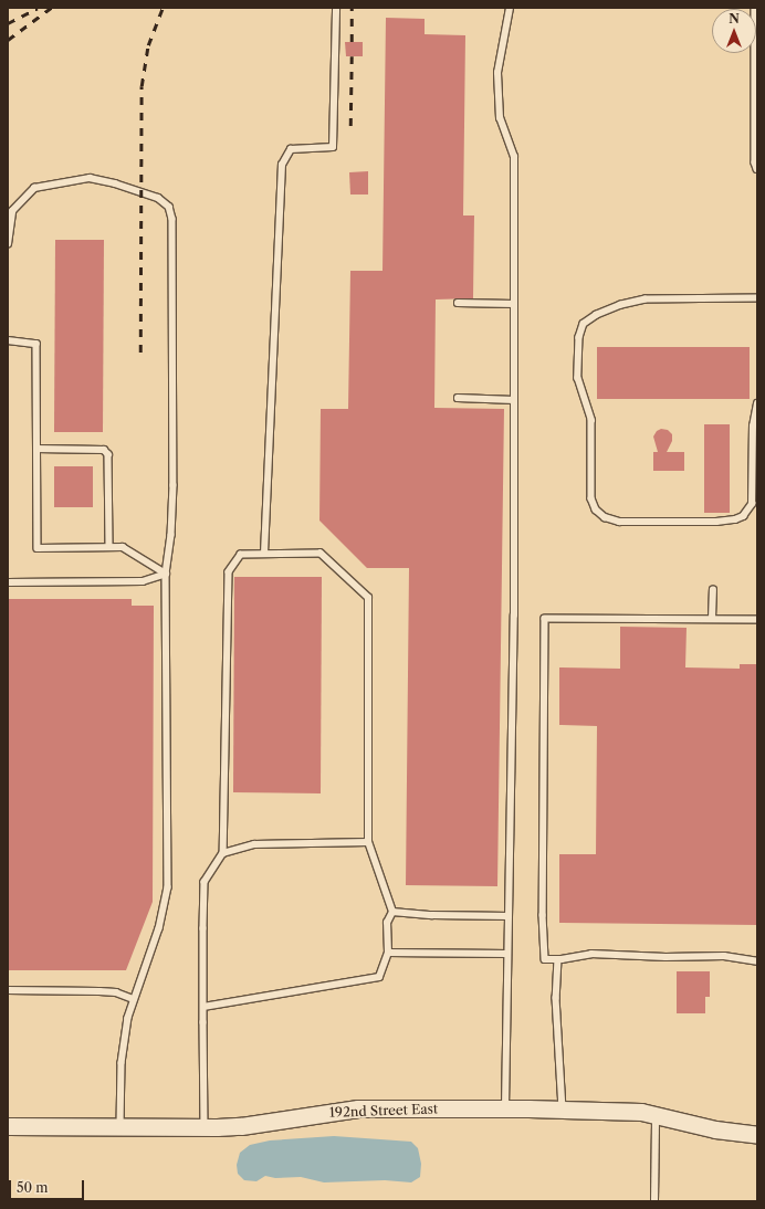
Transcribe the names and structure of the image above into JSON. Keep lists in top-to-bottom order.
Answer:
{
  "streets": {
    "street": ["192nd Street East"]
  },
  "scale_bar": "50 m",
  "north": "top"
}
